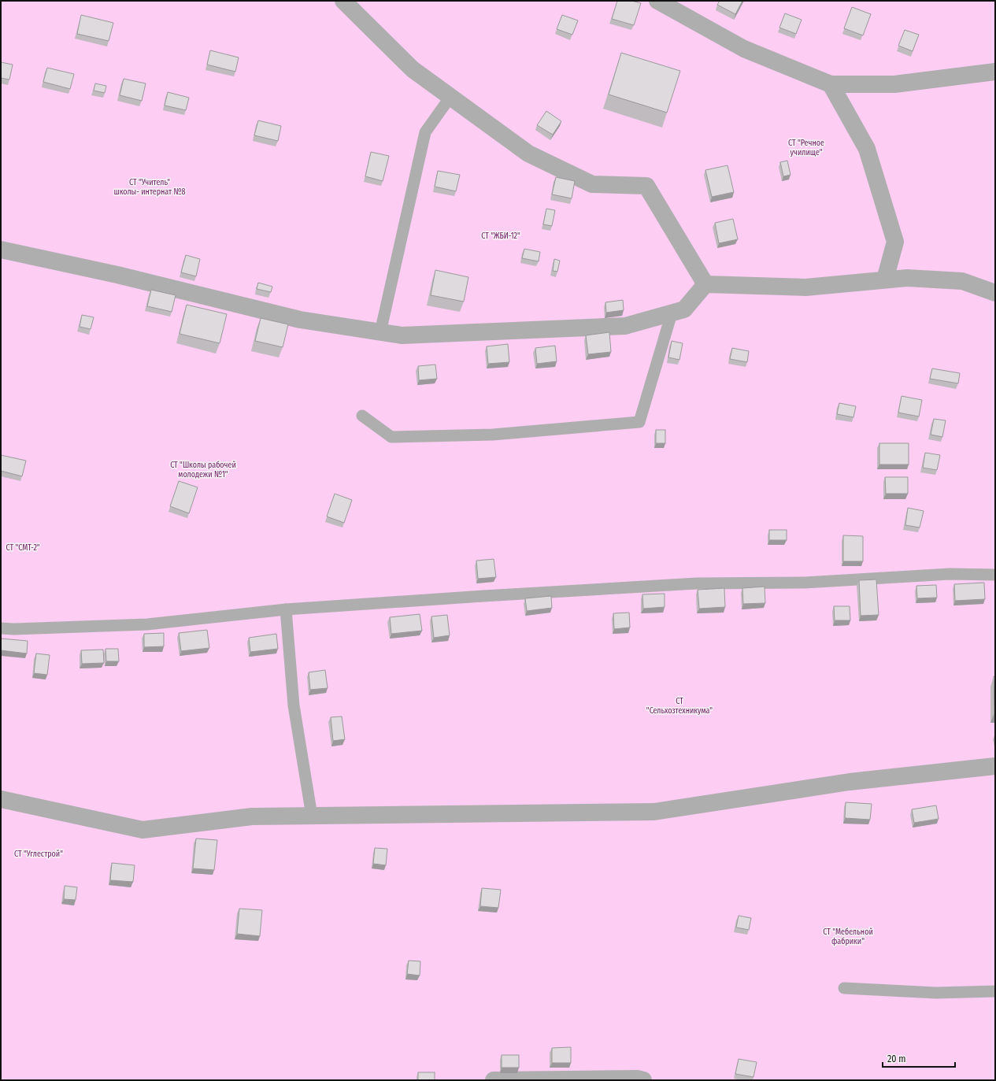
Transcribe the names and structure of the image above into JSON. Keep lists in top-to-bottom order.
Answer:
{
  "parks": [
    "СТ \"Речное училище\"",
    "СТ \"Учитель\" школы- интернат №8",
    "СТ \"ЖБИ-12\"",
    "СТ \"Школы рабочей молодежи №1\"",
    "СТ \"СМТ-2\"",
    "СТ \"Сельхозтехникума\"",
    "СТ \"Углестрой\"",
    "СТ \"Мебельной фабрики\""
  ],
  "scale_bar": "20 m"
}
